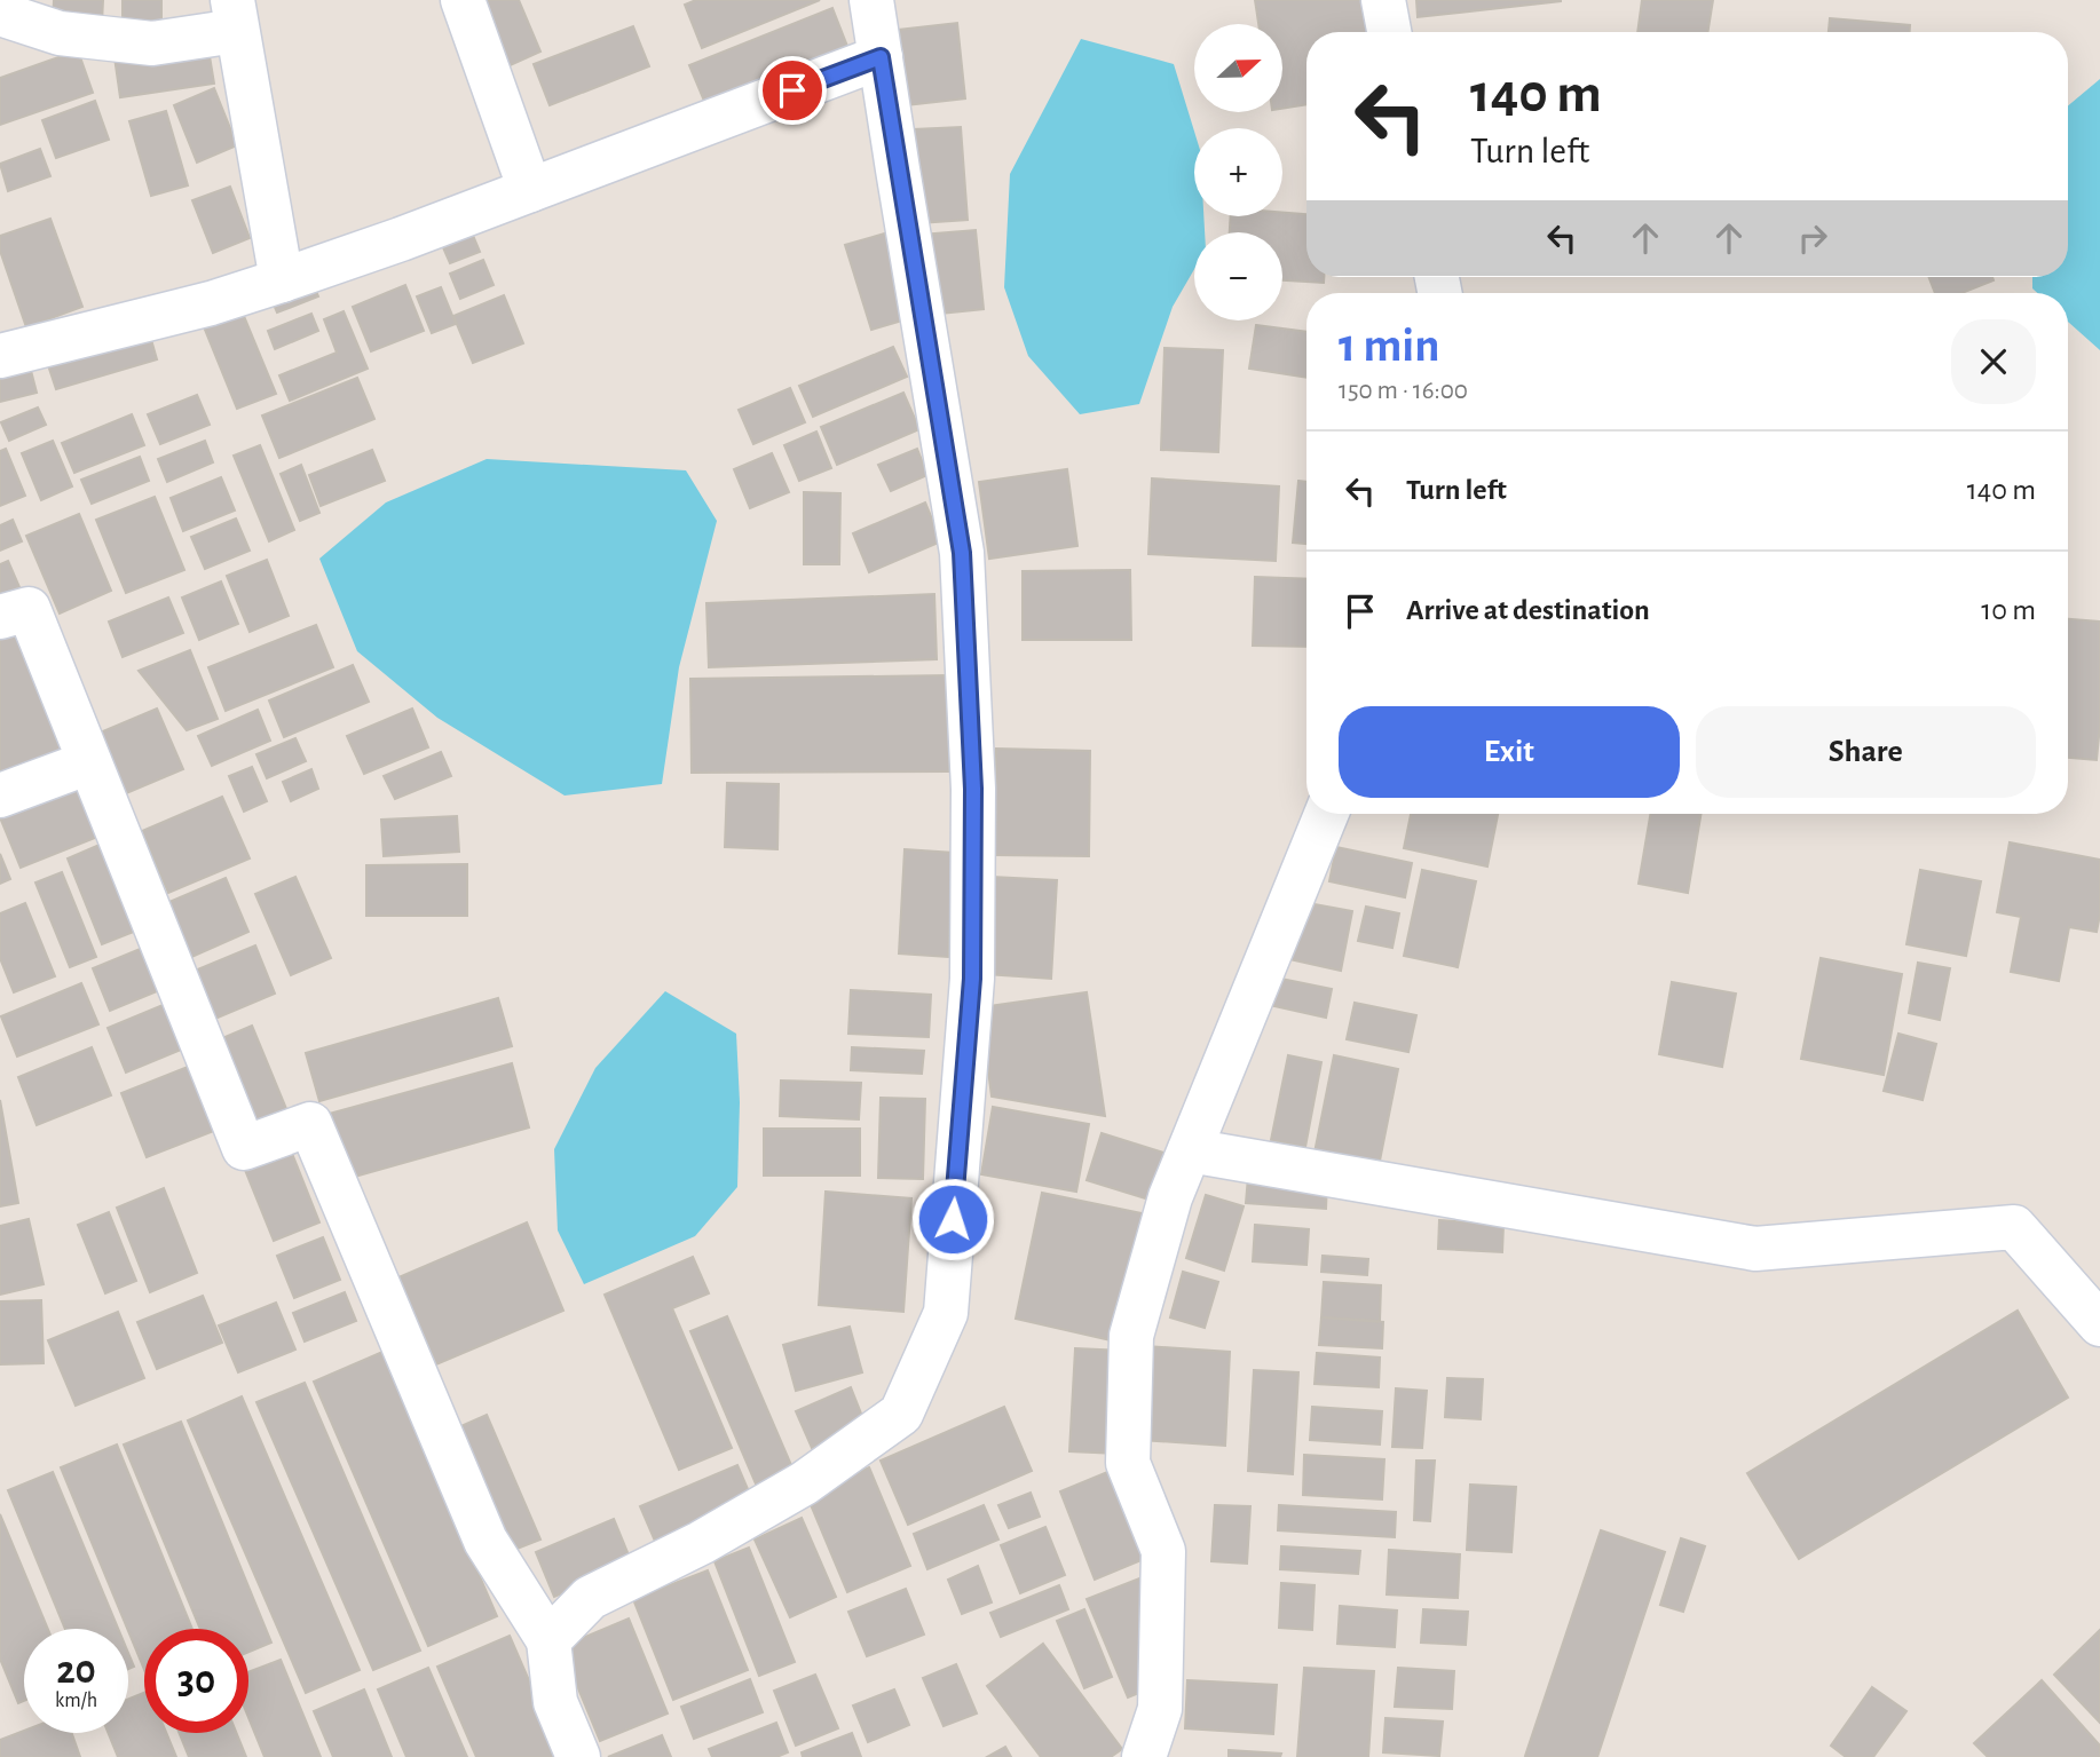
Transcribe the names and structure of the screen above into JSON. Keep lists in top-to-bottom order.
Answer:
{
  "north": "right",
  "page": {
    "map_buttons": ["+", "−"],
    "turn": ["140 m", "Turn left"],
    "heading": ["1 min", "150 m · 16:00"],
    "list": [
      {
        "name": "Turn left",
        "value": "140 m"
      },
      {
        "name": "Arrive at destination",
        "value": "10 m"
      }
    ],
    "buttons": ["Exit", "Share"],
    "speed": "20 km/h",
    "limit": "30"
  }
}
